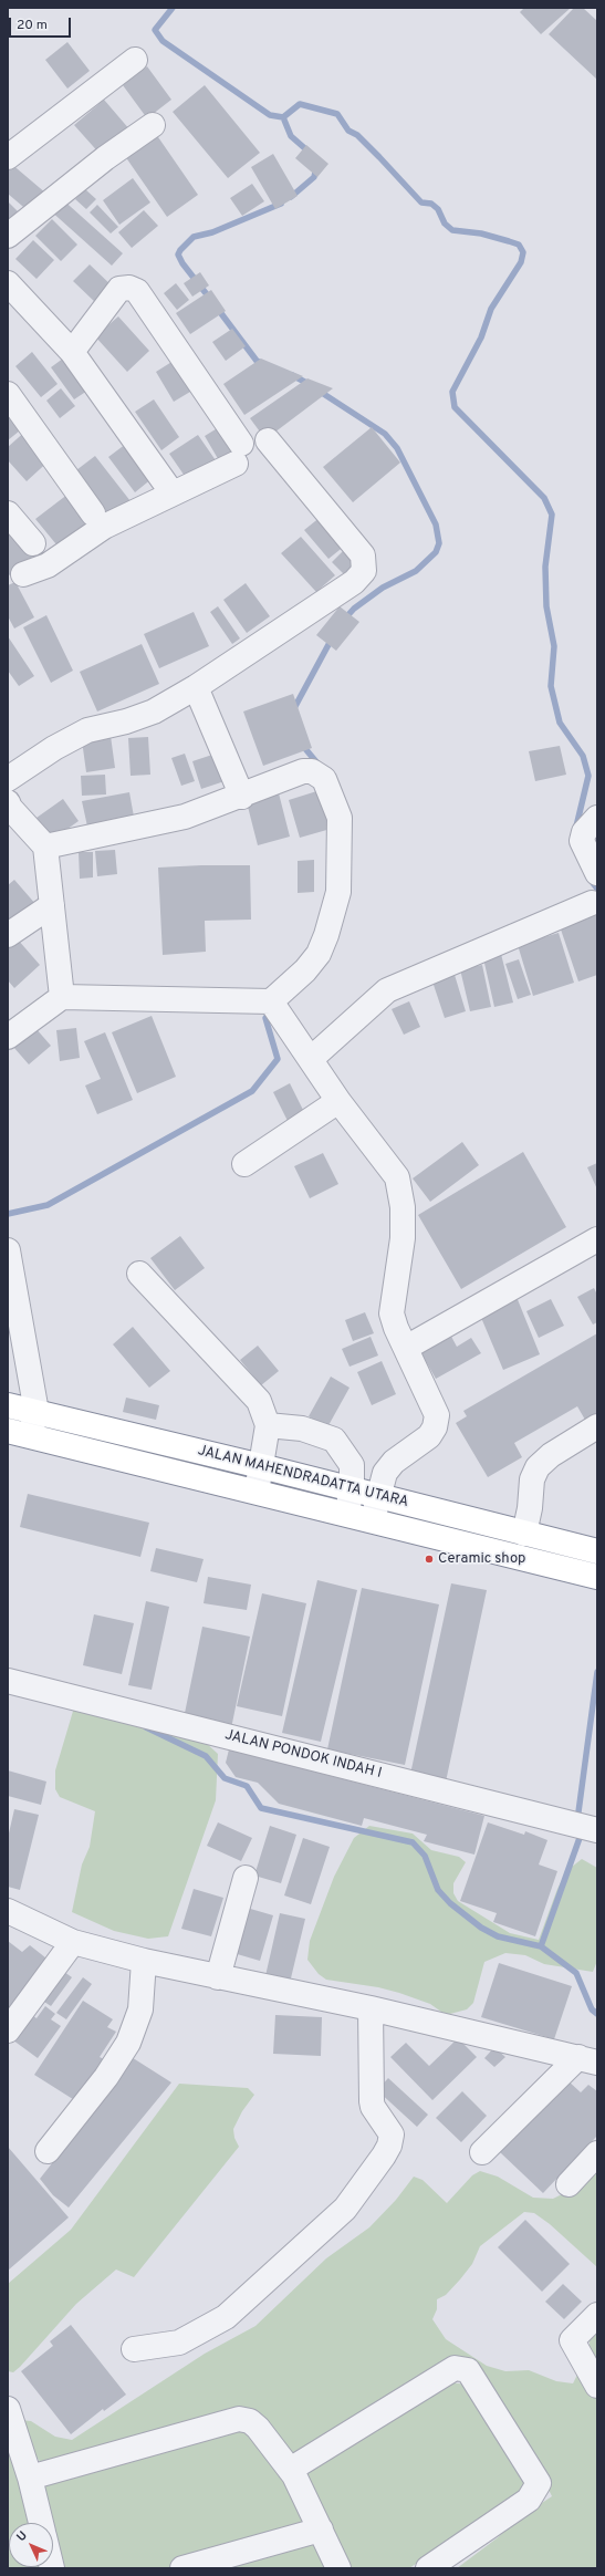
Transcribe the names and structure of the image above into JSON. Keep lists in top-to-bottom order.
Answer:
{
  "streets": {
    "highway": ["JALAN MAHENDRADATTA UTARA"],
    "street": ["JALAN PONDOK INDAH I"]
  },
  "places": ["Ceramic shop"],
  "scale_bar": "20 m",
  "north": "top left"
}
